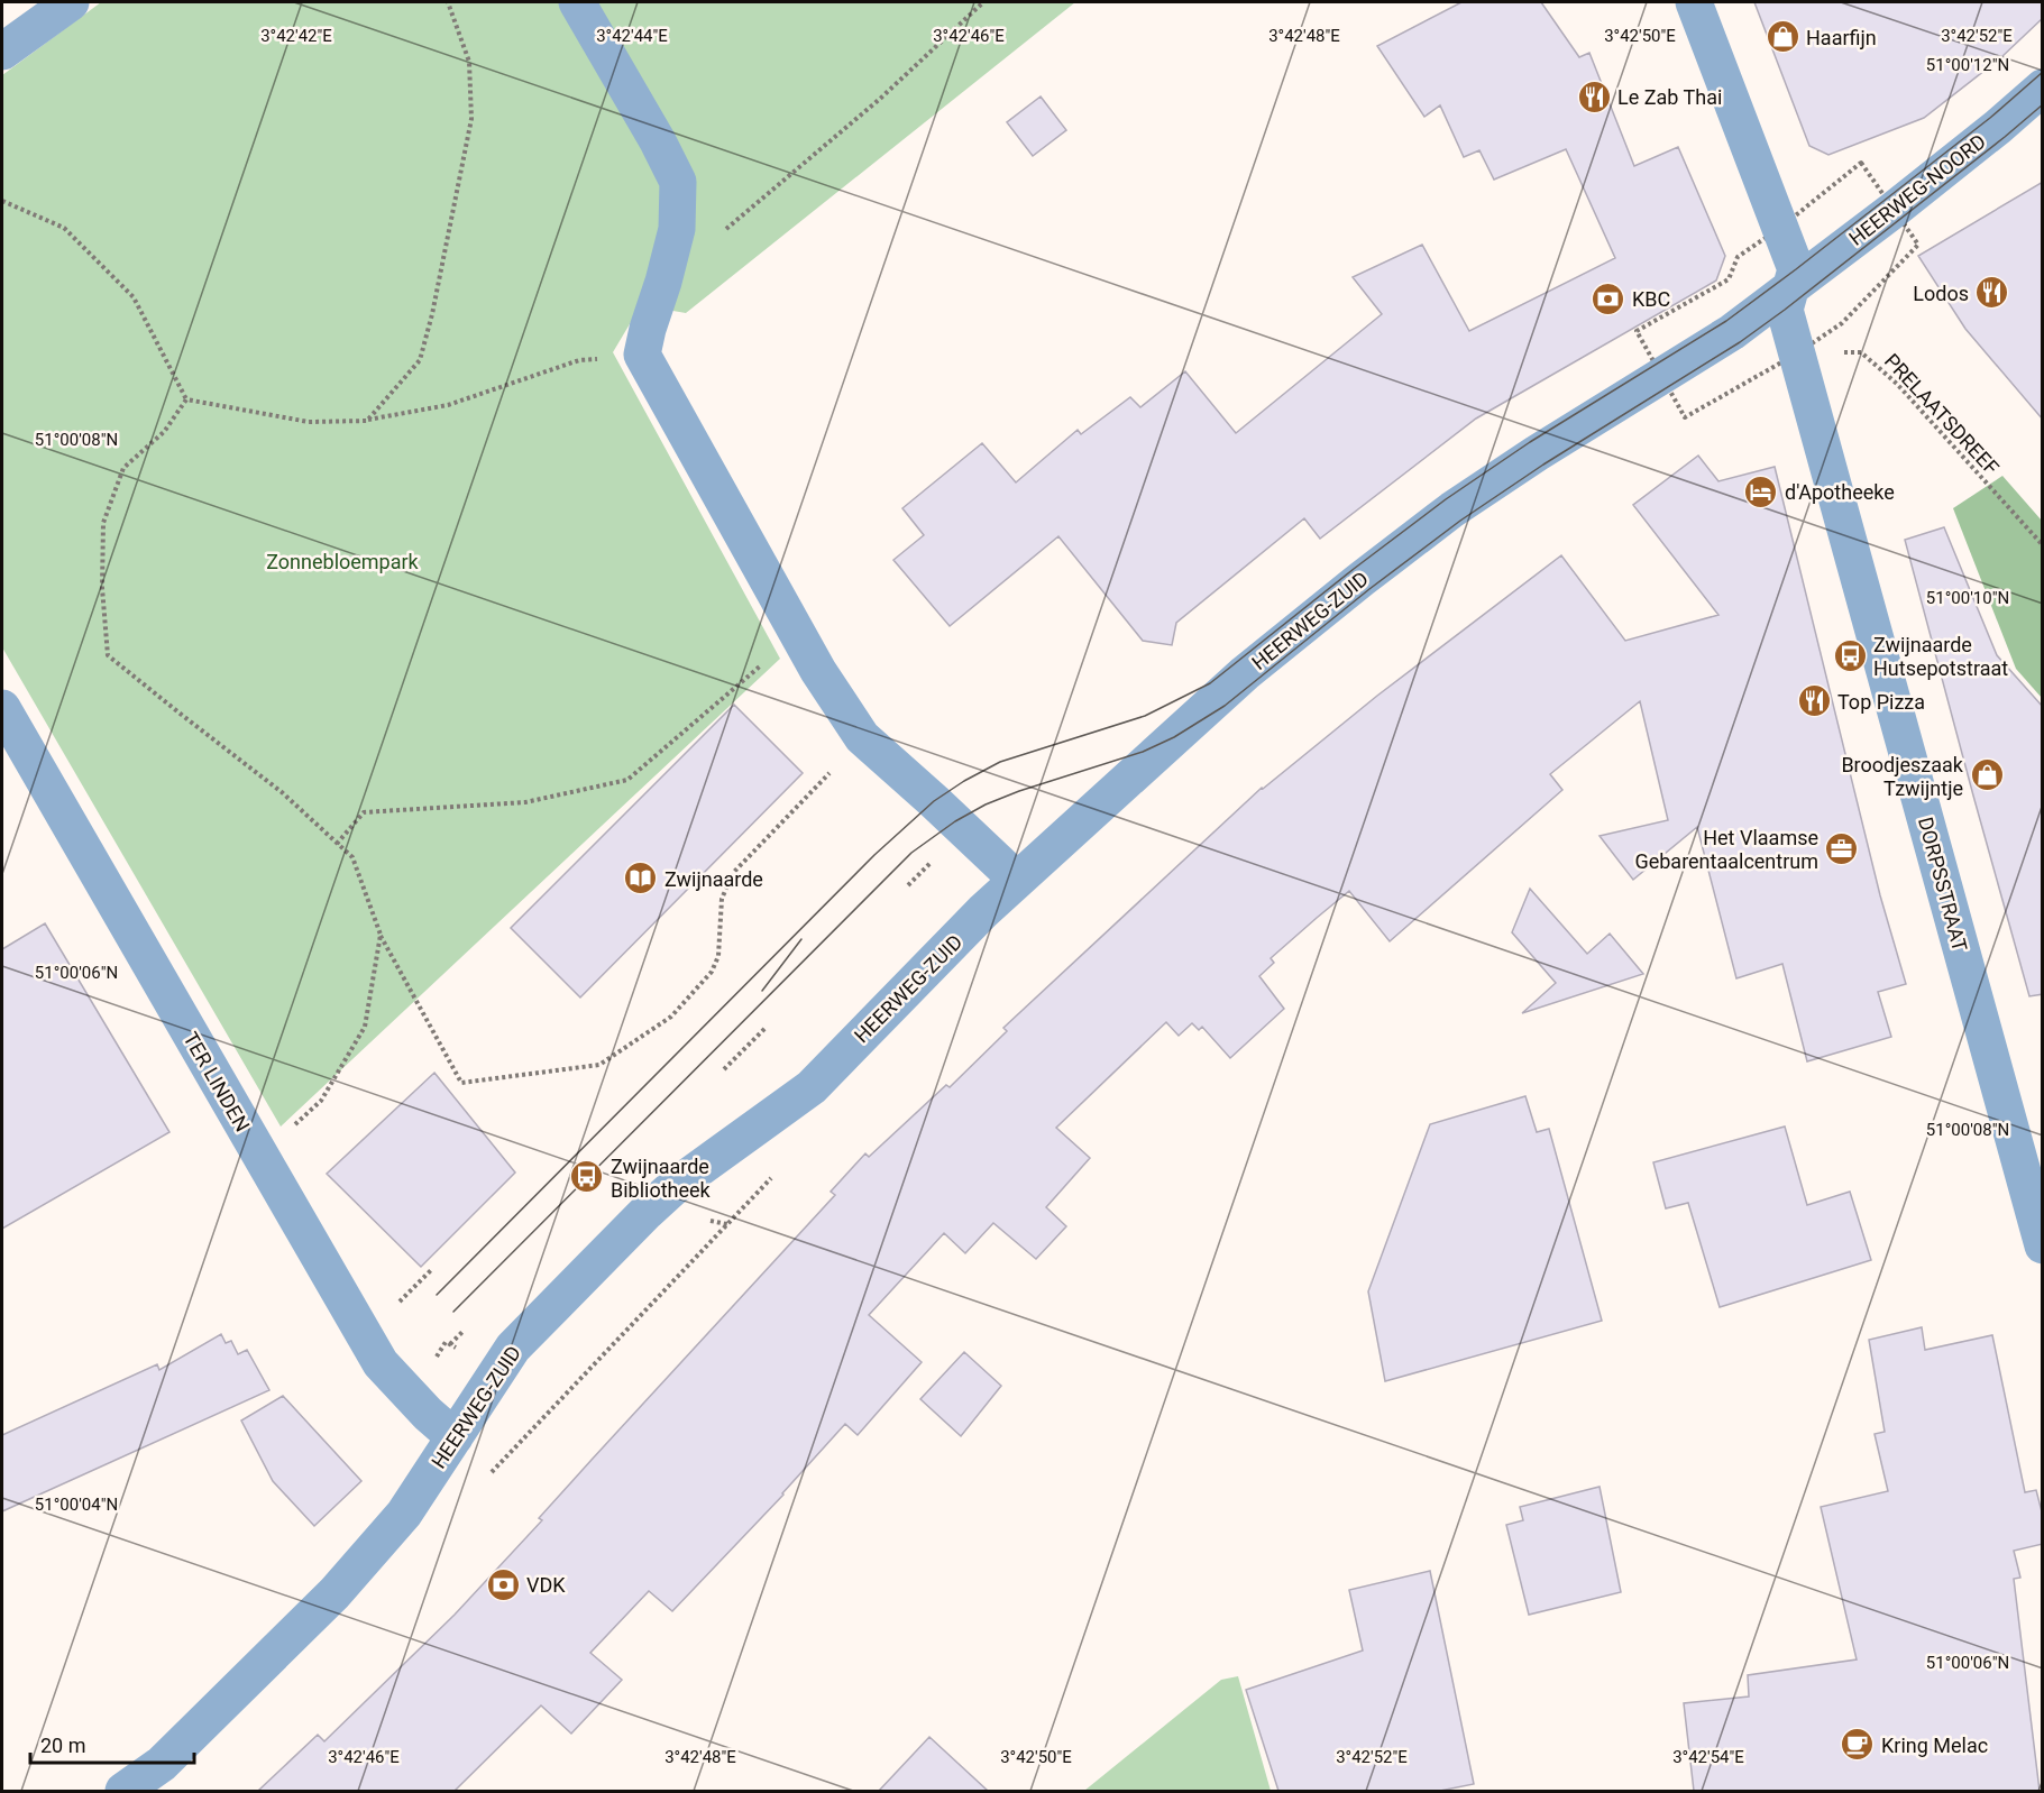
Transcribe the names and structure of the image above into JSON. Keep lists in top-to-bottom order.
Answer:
{
  "streets": {
    "street": [
      "HEERWEG-NOORD",
      "HEERWEG-ZUID",
      "DORPSSTRAAT",
      "TER LINDEN"
    ],
    "path": ["PRELAATSDREEF"]
  },
  "crossings": [
    ["HEERWEG-NOORD", "HEERWEG-ZUID"],
    ["HEERWEG-NOORD", "DORPSSTRAAT"],
    ["HEERWEG-ZUID", "DORPSSTRAAT"],
    ["HEERWEG-ZUID", "TER LINDEN"]
  ],
  "parks": ["Zonnebloempark"],
  "places": {
    "shop": ["Haarfijn", "Broodjeszaak Tzwijntje"],
    "restaurant": ["Le Zab Thai", "Lodos", "Top Pizza"],
    "bank": ["KBC", "VDK"],
    "hotel": ["d'Apotheeke"],
    "bus stop": ["Zwijnaarde Hutsepotstraat", "Zwijnaarde Bibliotheek"],
    "office": ["Het Vlaamse Gebarentaalcentrum"],
    "library": ["Zwijnaarde"],
    "cafe": ["Kring Melac"]
  },
  "scale_bar": "20 m",
  "coordinates": [
    "3°42'42\"E",
    "3°42'44\"E",
    "3°42'46\"E",
    "3°42'48\"E",
    "3°42'50\"E",
    "3°42'52\"E",
    "51°00'12\"N",
    "51°00'08\"N",
    "51°00'10\"N",
    "51°00'06\"N",
    "51°00'04\"N",
    "3°42'54\"E"
  ]
}
